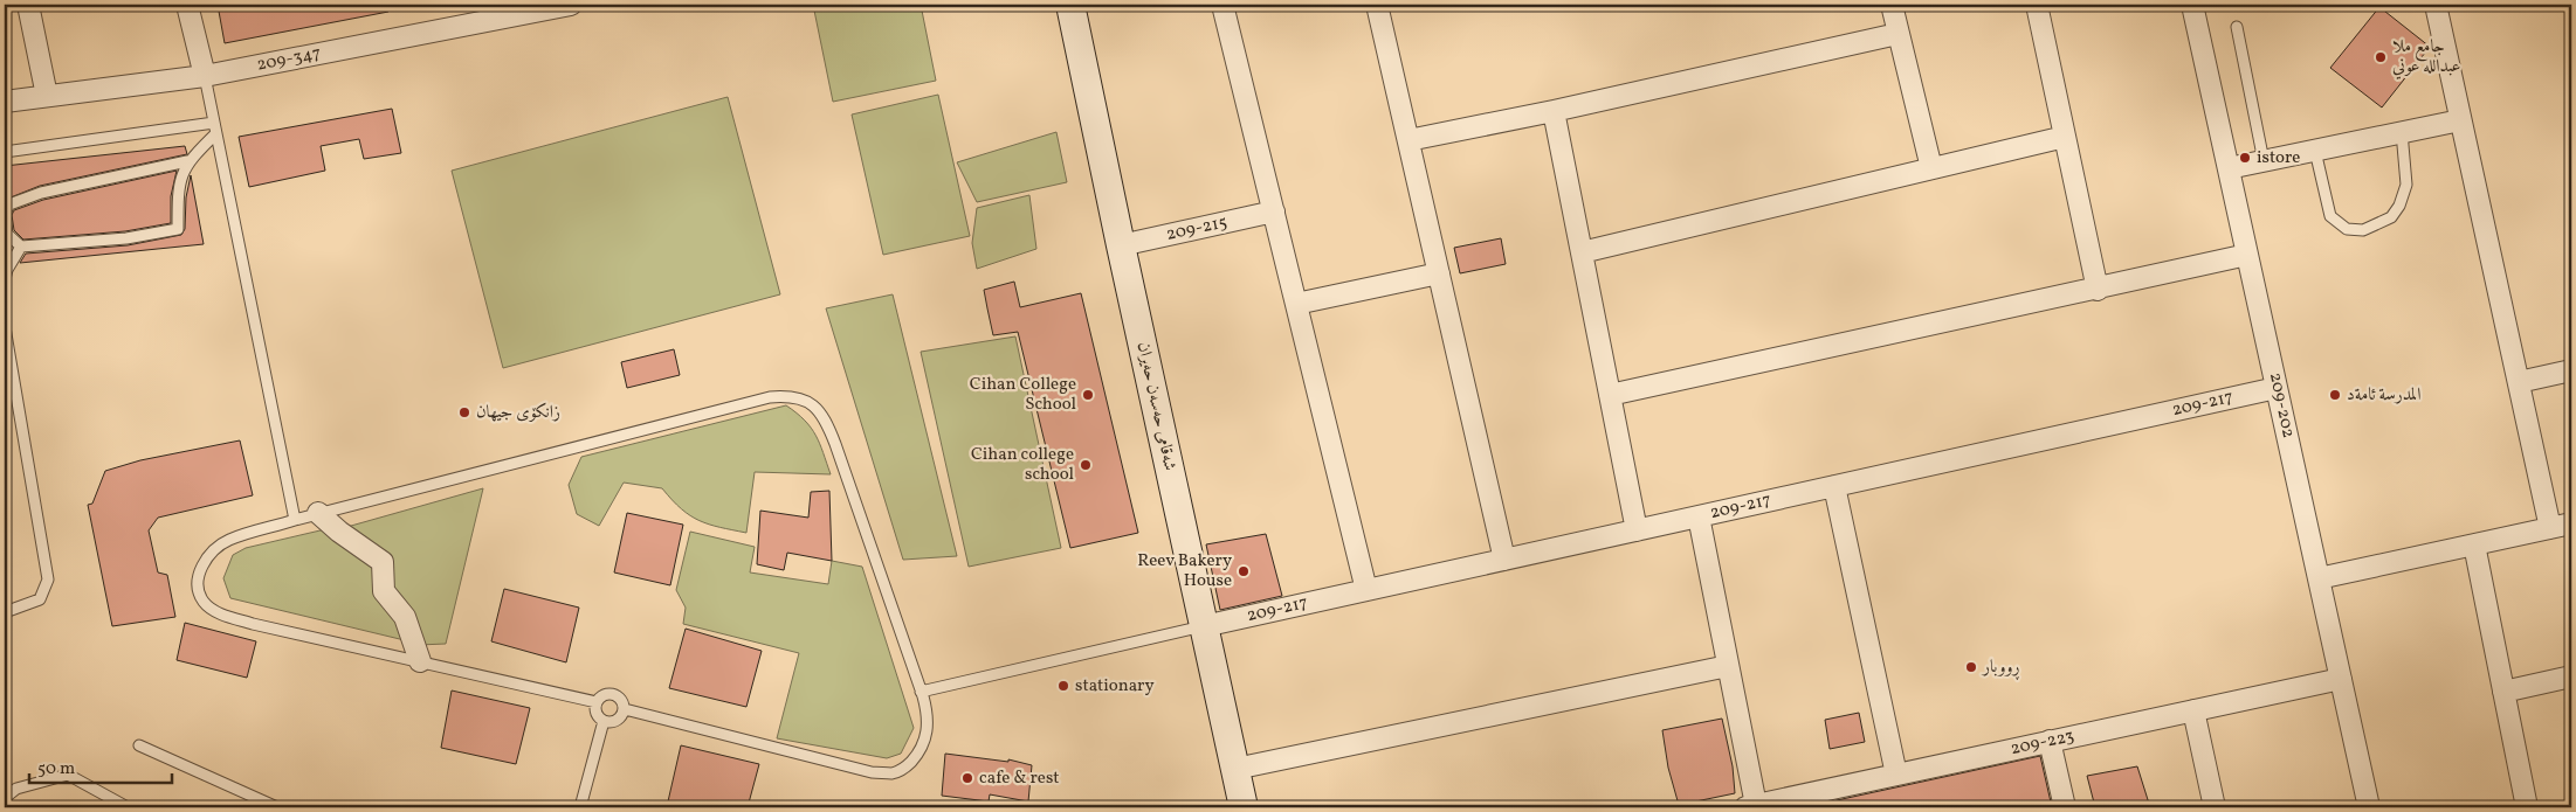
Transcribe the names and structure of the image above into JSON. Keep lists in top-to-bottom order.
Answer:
{
  "streets": {
    "street": [
      "209-347",
      "209-215",
      "209-217",
      "209-202",
      "شەقامی حەسەن حەیران",
      "209-223"
    ]
  },
  "crossings": [
    ["209-215", "شەقامی حەسەن حەیران"],
    ["209-217", "209-202"],
    ["209-217", "شەقامی حەسەن حەیران"],
    ["209-202", "209-223"]
  ],
  "places": [
    "جامع ملا عبدالله عوني",
    "istore",
    "Cihan College School",
    "المدرسة ئامةد",
    "زانکۆی جیھان",
    "Cihan college school",
    "Reev Bakery House",
    "ڕووبار",
    "stationary",
    "cafe & rest"
  ],
  "scale_bar": "50 m"
}
